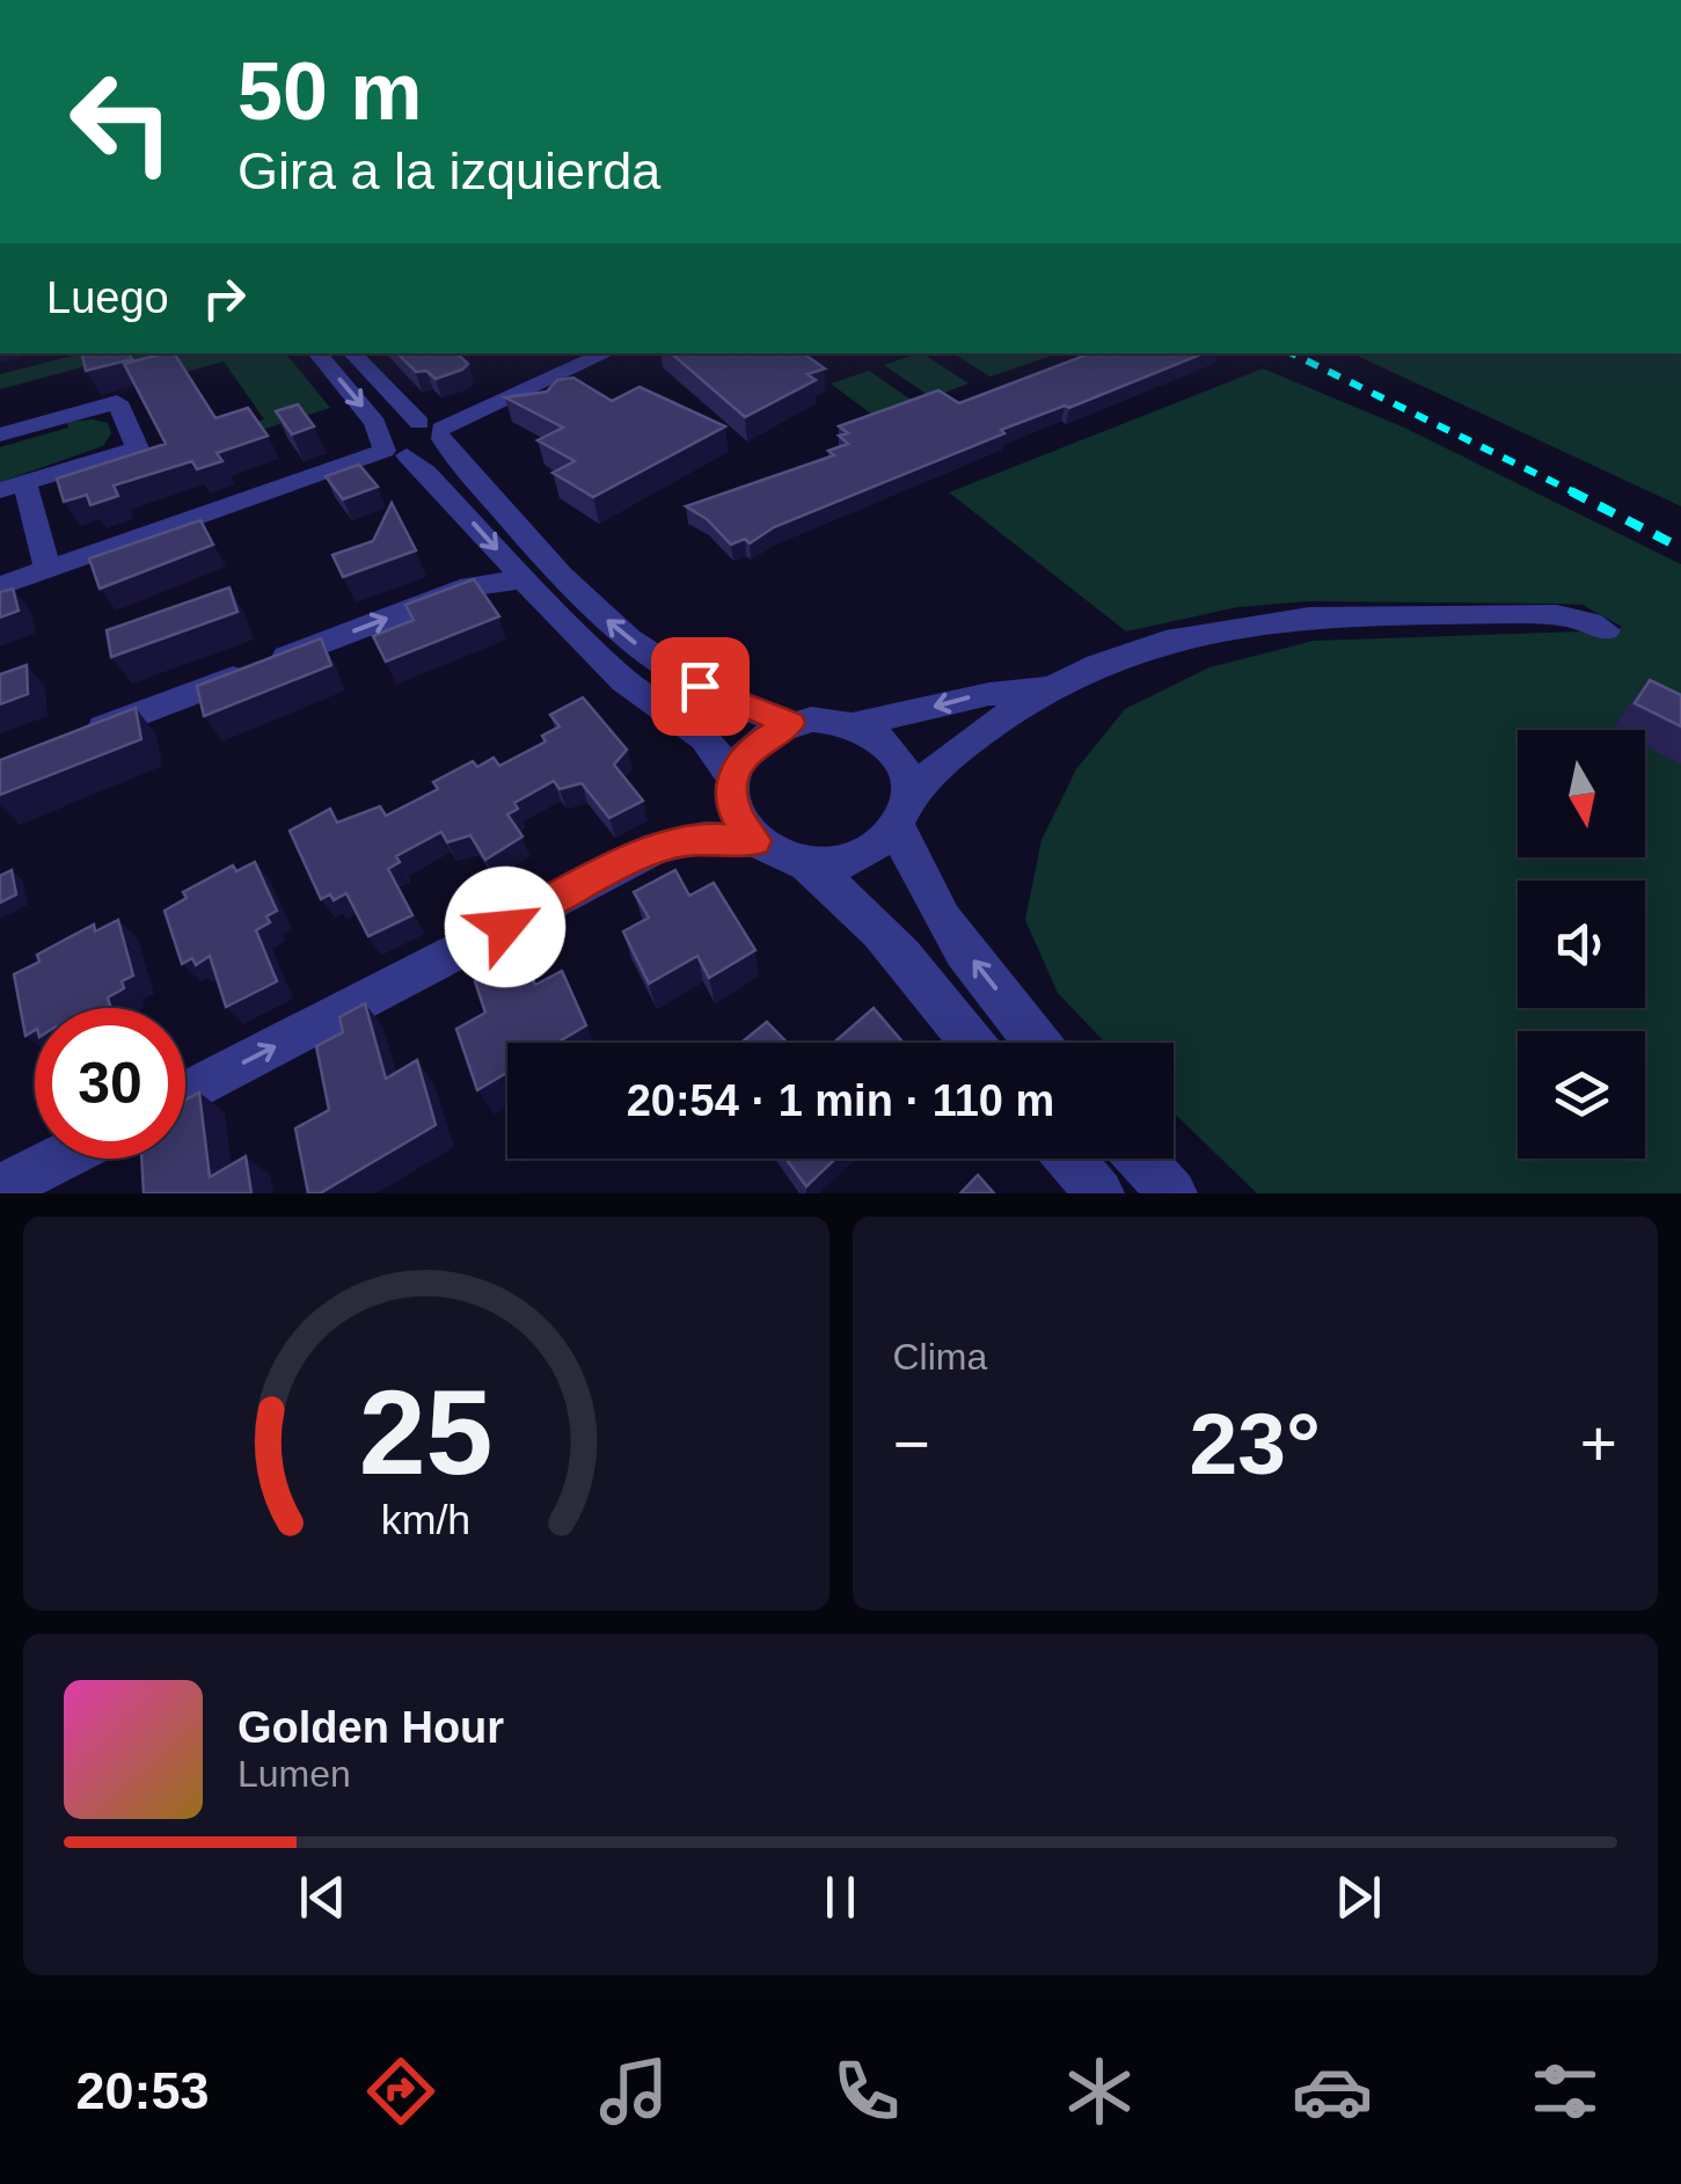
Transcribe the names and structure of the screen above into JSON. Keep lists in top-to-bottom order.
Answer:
{
  "north": "bottom",
  "page": {
    "turn": ["50 m", "Gira a la izquierda"],
    "then": "Luego",
    "limit": "30",
    "trip": "20:54 · 1 min · 110 m",
    "tile": "Clima",
    "heat": ["−", "23°", "+"],
    "song": ["Golden Hour", "Lumen"],
    "tabs": "20:53",
    "gauge": ["25", "km/h"]
  }
}
